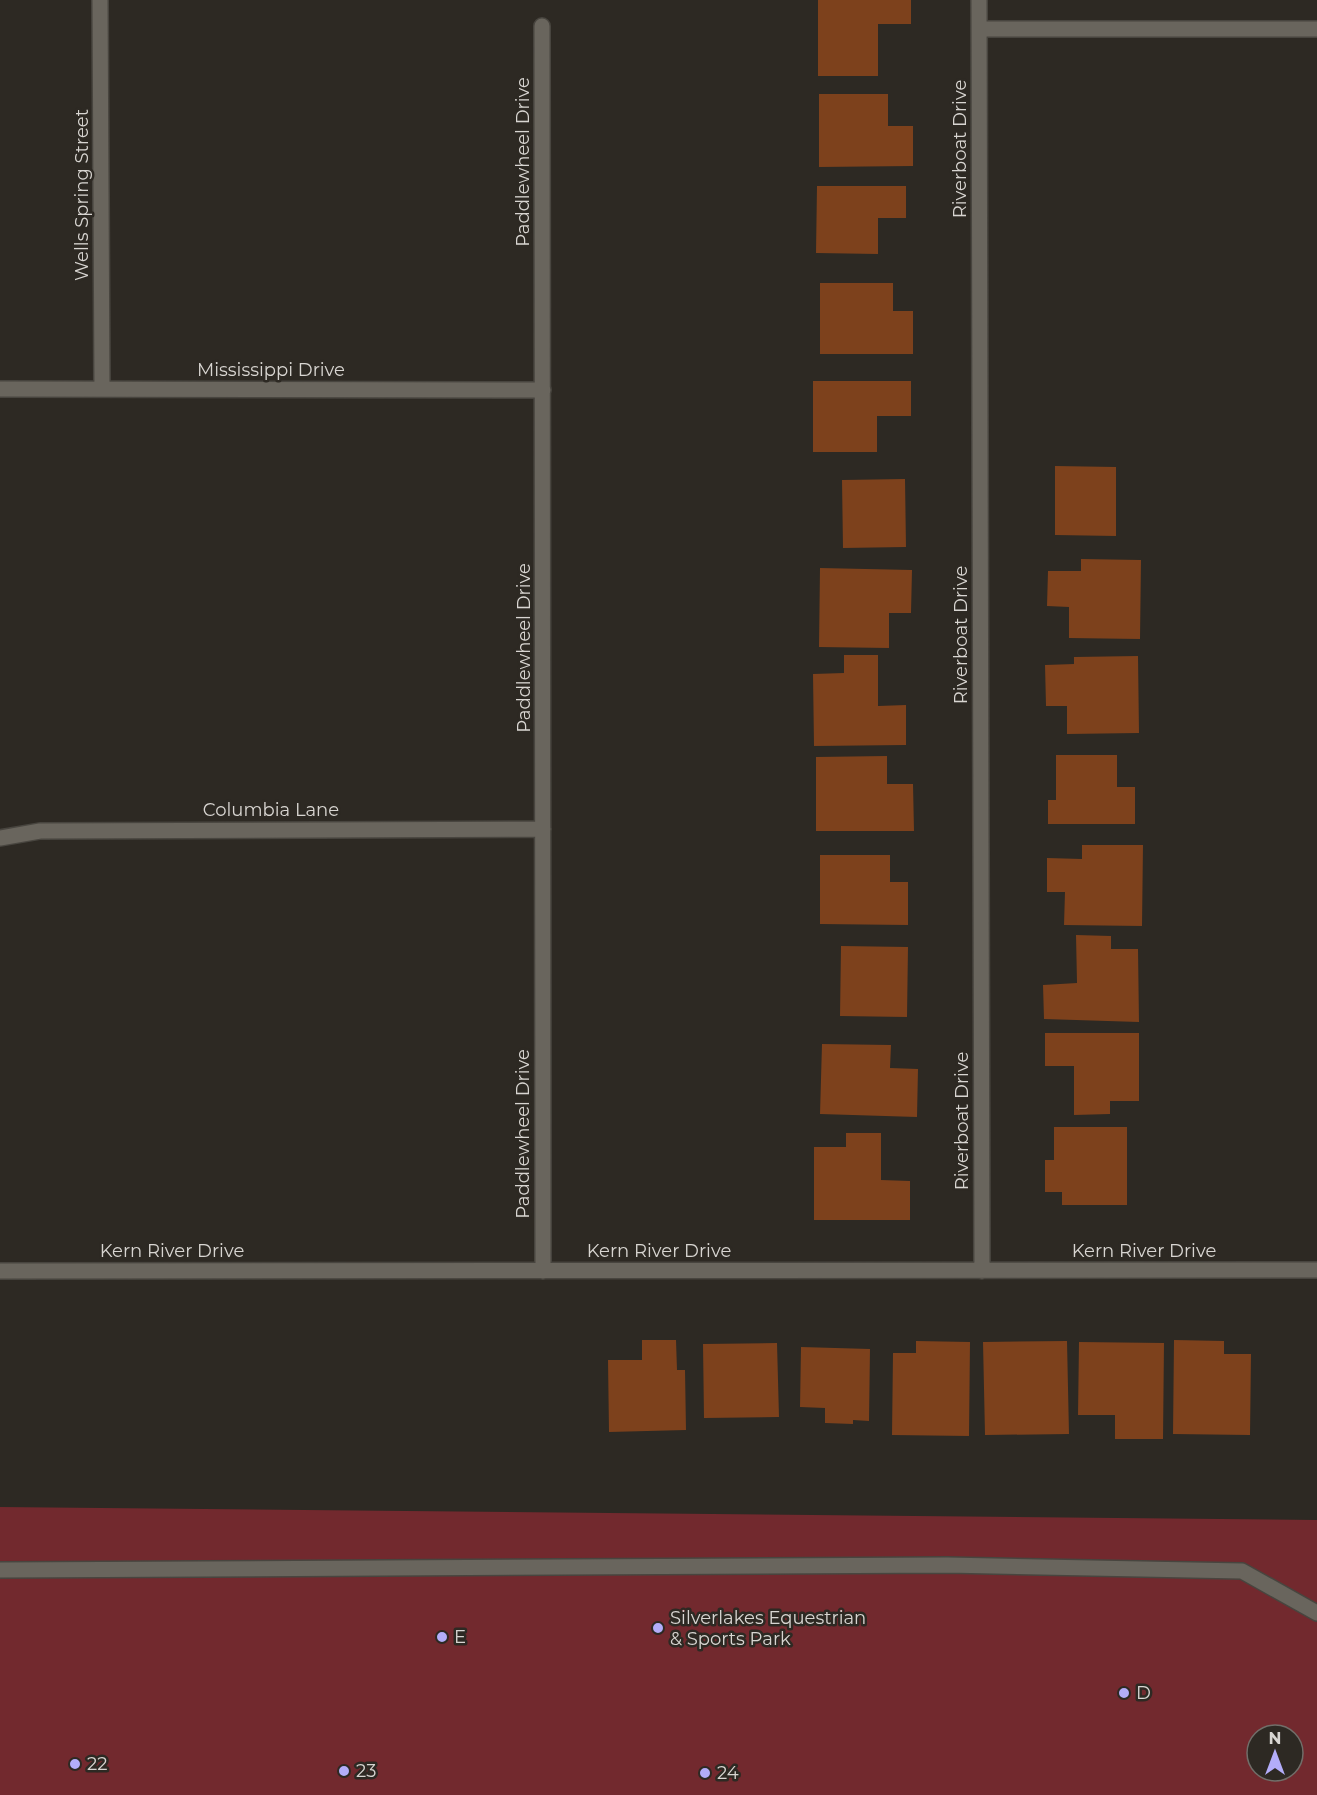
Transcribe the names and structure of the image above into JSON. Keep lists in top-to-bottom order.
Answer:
{
  "streets": {
    "street": [
      "Riverboat Drive",
      "Paddlewheel Drive",
      "Wells Spring Street",
      "Mississippi Drive",
      "Columbia Lane",
      "Kern River Drive"
    ]
  },
  "crossings": [
    ["Riverboat Drive", "Kern River Drive"],
    ["Paddlewheel Drive", "Mississippi Drive"],
    ["Paddlewheel Drive", "Columbia Lane"],
    ["Paddlewheel Drive", "Kern River Drive"],
    ["Wells Spring Street", "Mississippi Drive"]
  ],
  "places": [
    "Silverlakes Equestrian & Sports Park",
    "E",
    "D",
    "22",
    "23",
    "24"
  ],
  "north": "top"
}
